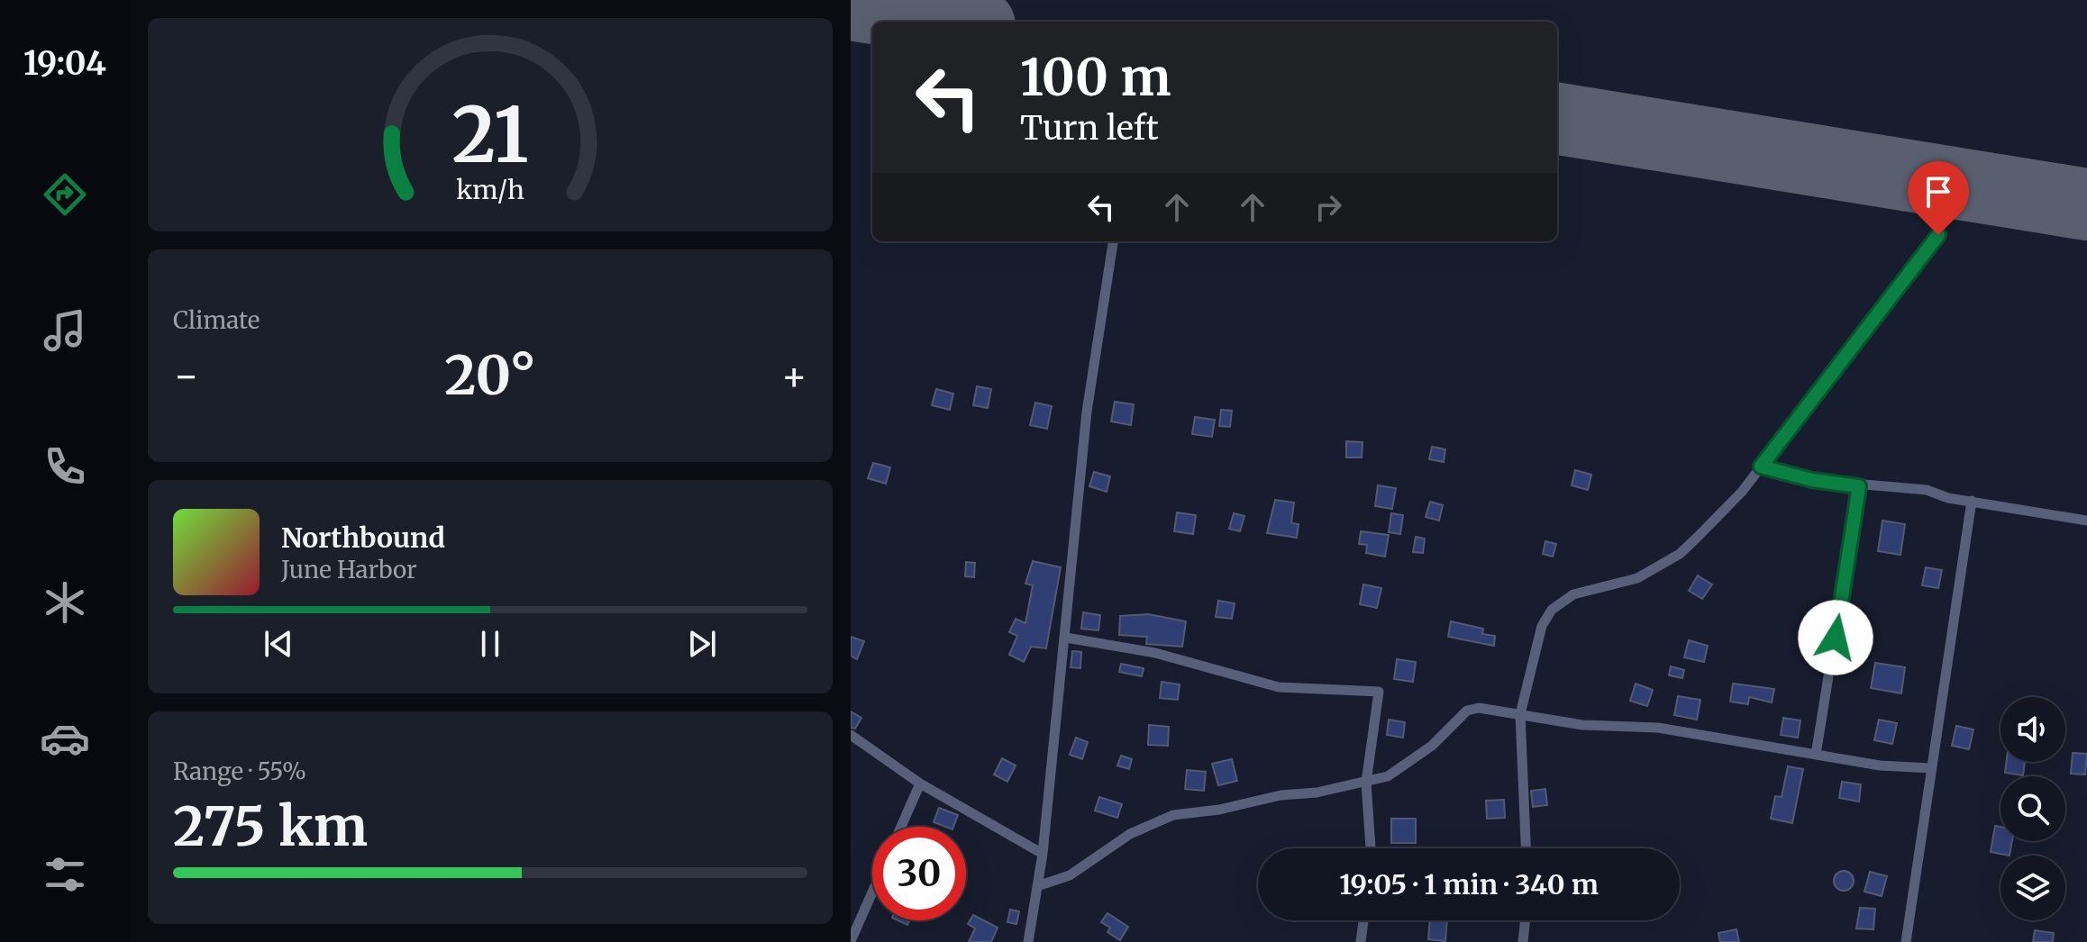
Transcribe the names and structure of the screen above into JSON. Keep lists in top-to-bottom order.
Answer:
{
  "page": {
    "tabs": "19:04",
    "turn": ["100 m", "Turn left"],
    "tile": [
      "Climate",
      ["Range · 55%", "275 km"]
    ],
    "heat": ["−", "20°", "+"],
    "song": ["Northbound", "June Harbor"],
    "limit": "30",
    "trip": "19:05 · 1 min · 340 m",
    "gauge": ["21", "km/h"]
  }
}
